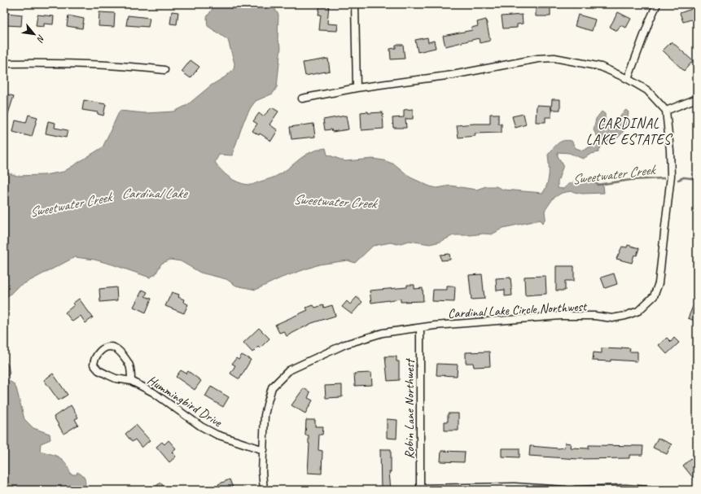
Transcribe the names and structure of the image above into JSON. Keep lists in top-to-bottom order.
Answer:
{
  "streets": {
    "street": ["Cardinal Lake Circle Northwest", "Hummingbird Drive", "Robin Lane Northwest"]
  },
  "crossings": [
    ["Cardinal Lake Circle Northwest", "Hummingbird Drive"],
    ["Cardinal Lake Circle Northwest", "Robin Lane Northwest"]
  ],
  "districts": ["CARDINAL LAKE ESTATES"],
  "water": ["Sweetwater Creek", "Cardinal Lake"],
  "north": "bottom right"
}
